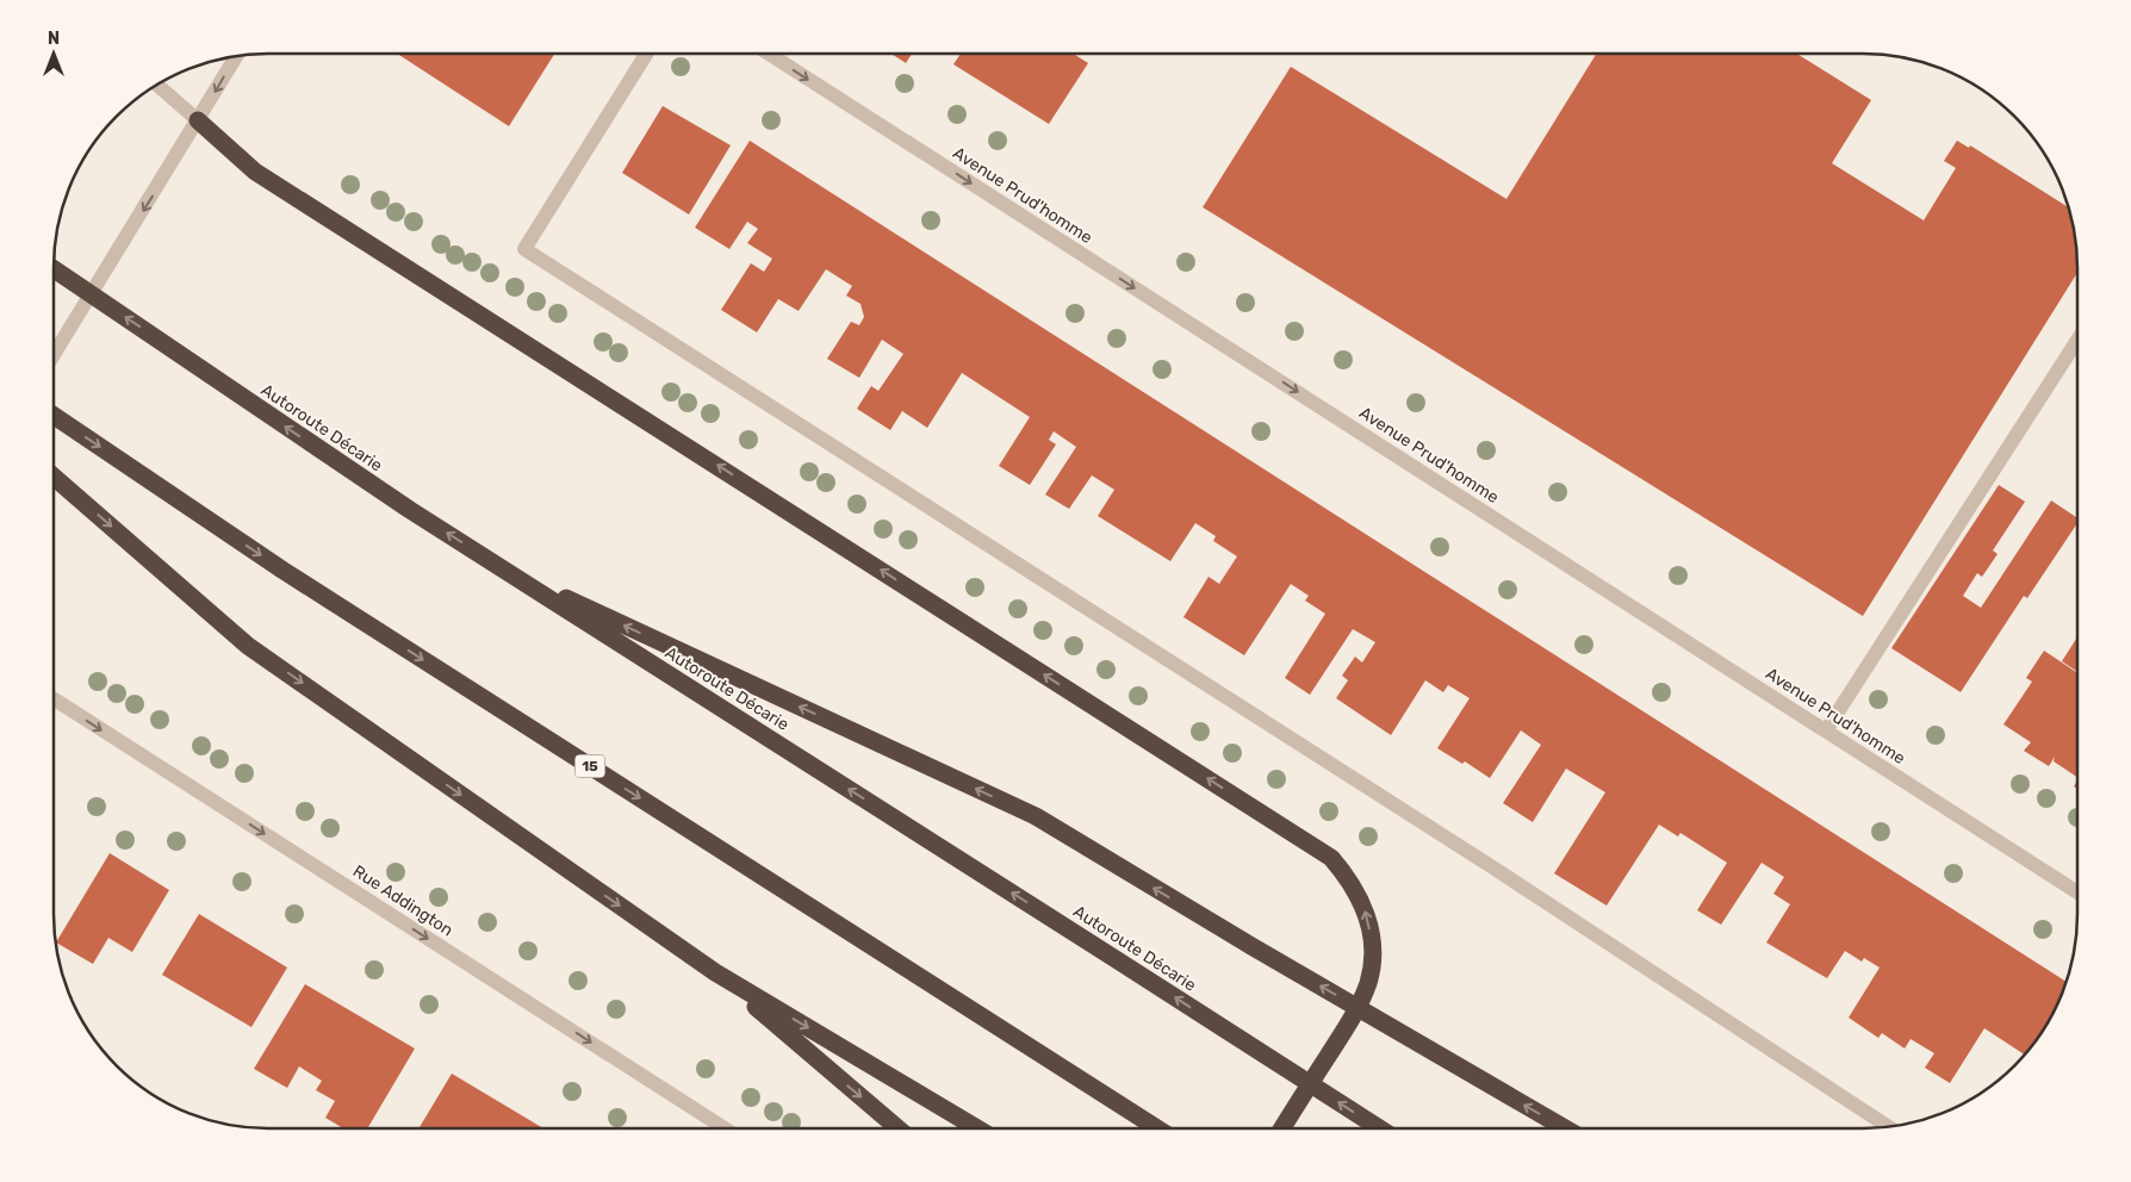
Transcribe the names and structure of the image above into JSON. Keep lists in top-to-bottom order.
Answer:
{
  "streets": {
    "highway": ["Autoroute Décarie", "15"],
    "street": ["Avenue Prud'homme", "Rue Addington"]
  },
  "one_way": ["Avenue Prud'homme", "Rue Addington"],
  "north": "top"
}
